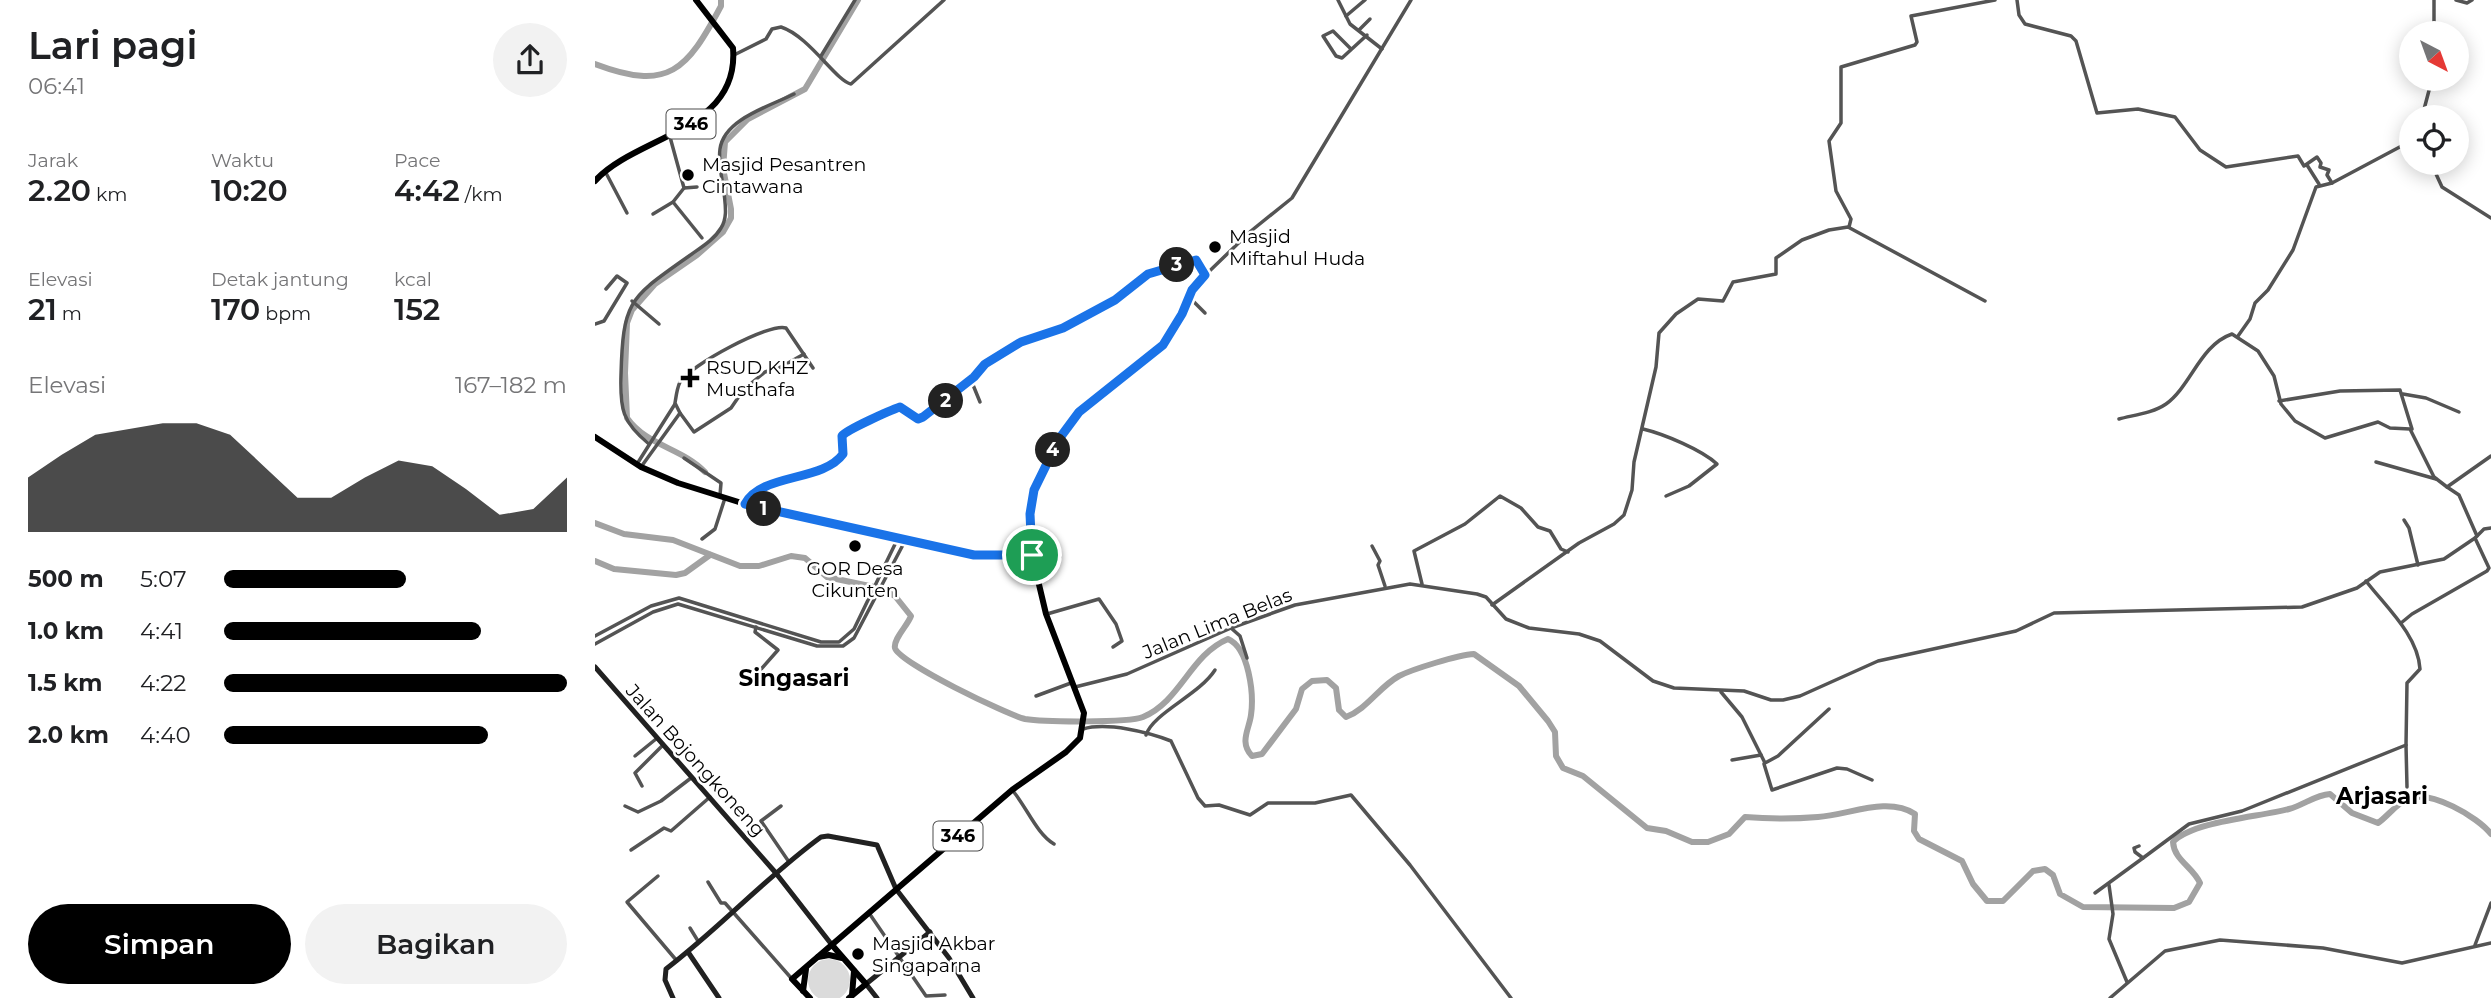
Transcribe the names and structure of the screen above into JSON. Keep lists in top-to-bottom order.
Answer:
{
  "streets": {
    "main road": ["346", "Jalan Bojongkoneng"],
    "street": ["Jalan Lima Belas"]
  },
  "crossings": [
    ["346", "Jalan Lima Belas"]
  ],
  "districts": ["Singasari", "Arjasari"],
  "places": {
    "other": [
      "Masjid Pesantren Cintawana",
      "Masjid Miftahul Huda",
      "GOR Desa Cikunten",
      "Masjid Akbar Singaparna"
    ],
    "health": ["RSUD KHZ Musthafa"]
  },
  "north": "bottom right",
  "page": {
    "heading": ["Lari pagi", "06:41"],
    "stats": [
      ["Jarak", "2.20 km"],
      ["Waktu", "10:20"],
      ["Pace", "4:42 /km"],
      ["Elevasi", "21 m"],
      ["Detak jantung", "170 bpm"],
      ["kcal", "152"]
    ],
    "pins": [
      "3",
      "2",
      "4",
      "1"
    ],
    "chart": ["Elevasi", "167–182 m"],
    "list": [
      {
        "name": "500 m",
        "note": "5:07"
      },
      {
        "name": "1.0 km",
        "note": "4:41"
      },
      {
        "name": "1.5 km",
        "note": "4:22"
      },
      {
        "name": "2.0 km",
        "note": "4:40"
      }
    ],
    "buttons": ["Simpan", "Bagikan"]
  }
}
